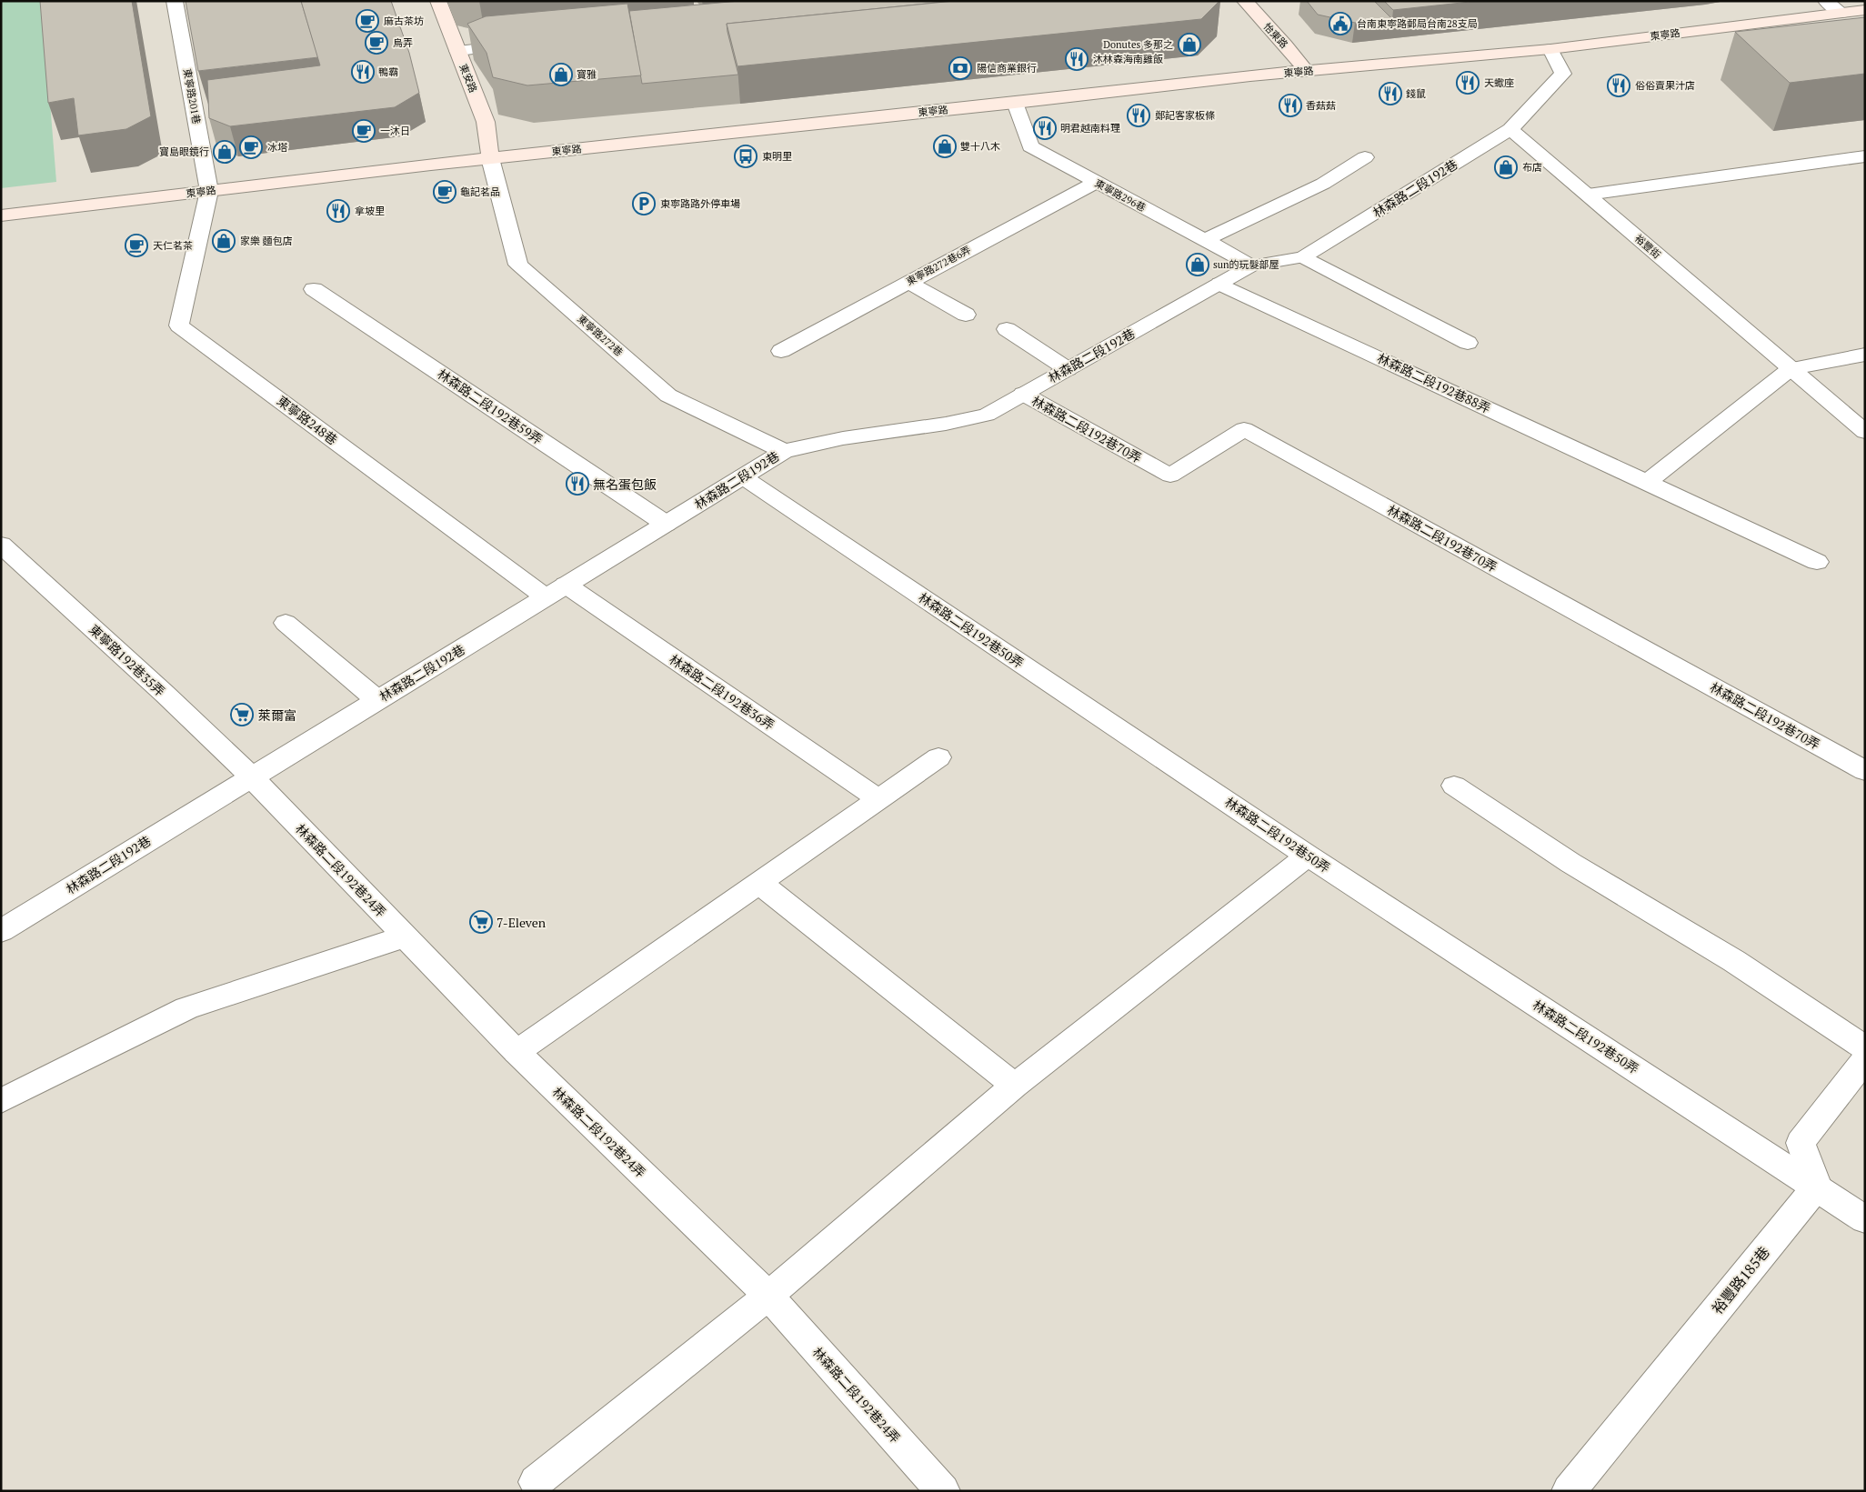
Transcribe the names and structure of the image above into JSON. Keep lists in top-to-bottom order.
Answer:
{
  "streets": {
    "street": [
      "東寧路",
      "怡東路",
      "東安路",
      "東寧路201巷",
      "林森路二段192巷",
      "東寧路296巷",
      "裕豐街",
      "東寧路272巷6弄",
      "東寧路272巷",
      "林森路二段192巷88弄",
      "林森路二段192巷59弄",
      "東寧路248巷",
      "林森路二段192巷70弄",
      "林森路二段192巷50弄",
      "東寧路192巷35弄",
      "林森路二段192巷36弄",
      "林森路二段192巷24弄",
      "裕豐路185巷"
    ]
  },
  "crossings": [
    ["東寧路", "怡東路"],
    ["東寧路", "東安路"],
    ["東寧路", "東寧路201巷"],
    ["東寧路", "東寧路296巷"],
    ["東寧路", "東寧路272巷"],
    ["東寧路", "東寧路248巷"],
    ["東安路", "東寧路272巷"],
    ["東寧路201巷", "東寧路248巷"],
    ["林森路二段192巷", "東寧路296巷"],
    ["林森路二段192巷", "裕豐街"],
    ["林森路二段192巷", "東寧路272巷"],
    ["林森路二段192巷", "林森路二段192巷88弄"],
    ["林森路二段192巷", "林森路二段192巷59弄"],
    ["林森路二段192巷", "東寧路248巷"],
    ["林森路二段192巷", "林森路二段192巷70弄"],
    ["林森路二段192巷", "林森路二段192巷50弄"],
    ["林森路二段192巷", "東寧路192巷35弄"],
    ["林森路二段192巷", "林森路二段192巷36弄"],
    ["林森路二段192巷", "林森路二段192巷24弄"],
    ["東寧路296巷", "東寧路272巷6弄"],
    ["東寧路248巷", "林森路二段192巷36弄"],
    ["林森路二段192巷50弄", "裕豐路185巷"],
    ["東寧路192巷35弄", "林森路二段192巷24弄"]
  ],
  "places": {
    "cafe": [
      "麻古茶坊",
      "烏弄",
      "一沐日",
      "冰塔",
      "龜記茗品",
      "天仁茗茶"
    ],
    "public building": ["台南東寧路郵局台南28支局"],
    "shop": [
      "Donutes 多那之",
      "寶雅",
      "雙十八木",
      "寶島眼鏡行",
      "布店",
      "家樂 麵包店",
      "sun的玩髮部屋"
    ],
    "restaurant": [
      "沐林森海南雞飯",
      "鴨霸",
      "天蠍座",
      "俗俗賣果汁店",
      "錢鼠",
      "香菇菇",
      "鄭記客家板條",
      "明君越南料理",
      "拿坡里",
      "無名蛋包飯"
    ],
    "bank": ["陽信商業銀行"],
    "bus stop": ["東明里"],
    "parking": ["東寧路路外停車場"],
    "supermarket": ["萊爾富", "7-Eleven"]
  }
}
